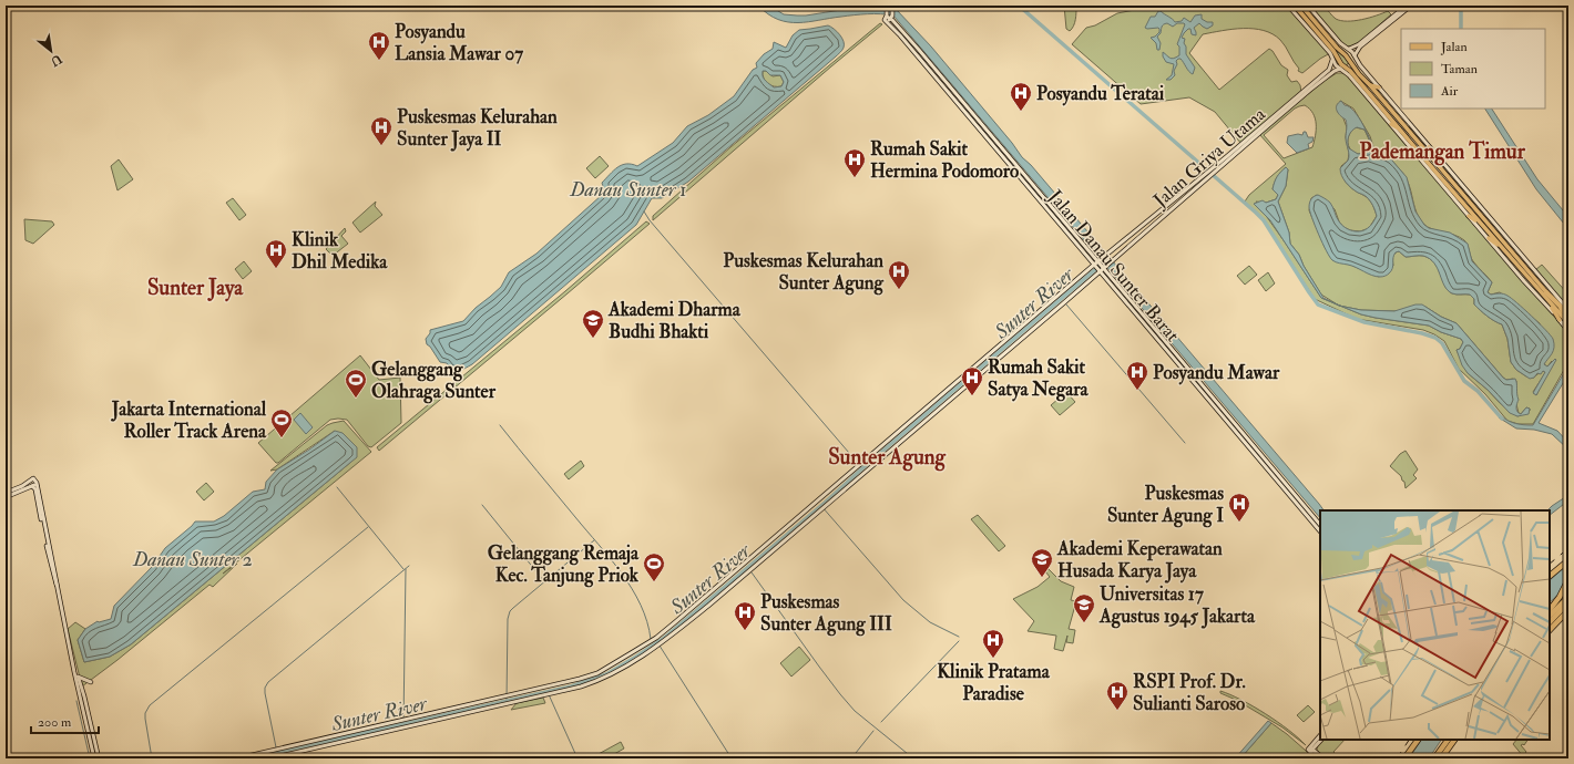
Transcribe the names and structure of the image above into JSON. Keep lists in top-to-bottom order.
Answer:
{
  "streets": {
    "main road": ["Jalan Griya Utama", "Jalan Danau Sunter Barat"]
  },
  "crossings": [
    ["Jalan Griya Utama", "Jalan Danau Sunter Barat"]
  ],
  "districts": ["Pademangan Timur", "Sunter Jaya", "Sunter Agung"],
  "water": ["Danau Sunter 1", "Sunter River", "Danau Sunter 2"],
  "places": {
    "hospital": [
      "Posyandu Lansia Mawar 07",
      "Posyandu Teratai",
      "Puskesmas Kelurahan Sunter Jaya II",
      "Rumah Sakit Hermina Podomoro",
      "Klinik Dhil Medika",
      "Puskesmas Kelurahan Sunter Agung",
      "Posyandu Mawar",
      "Rumah Sakit Satya Negara",
      "Puskesmas Sunter Agung I",
      "Puskesmas Sunter Agung III",
      "Klinik Pratama Paradise",
      "RSPI Prof. Dr. Sulianti Saroso"
    ],
    "school or university": ["Akademi Dharma Budhi Bhakti", "Akademi Keperawatan Husada Karya Jaya", "Universitas 17 Agustus 1945 Jakarta"],
    "sports": ["Gelanggang Olahraga Sunter", "Jakarta International Roller Track Arena", "Gelanggang Remaja Kec. Tanjung Priok"]
  },
  "legend": ["Jalan", "Taman", "Air"],
  "scale_bar": "200 m",
  "north": "bottom right"
}
